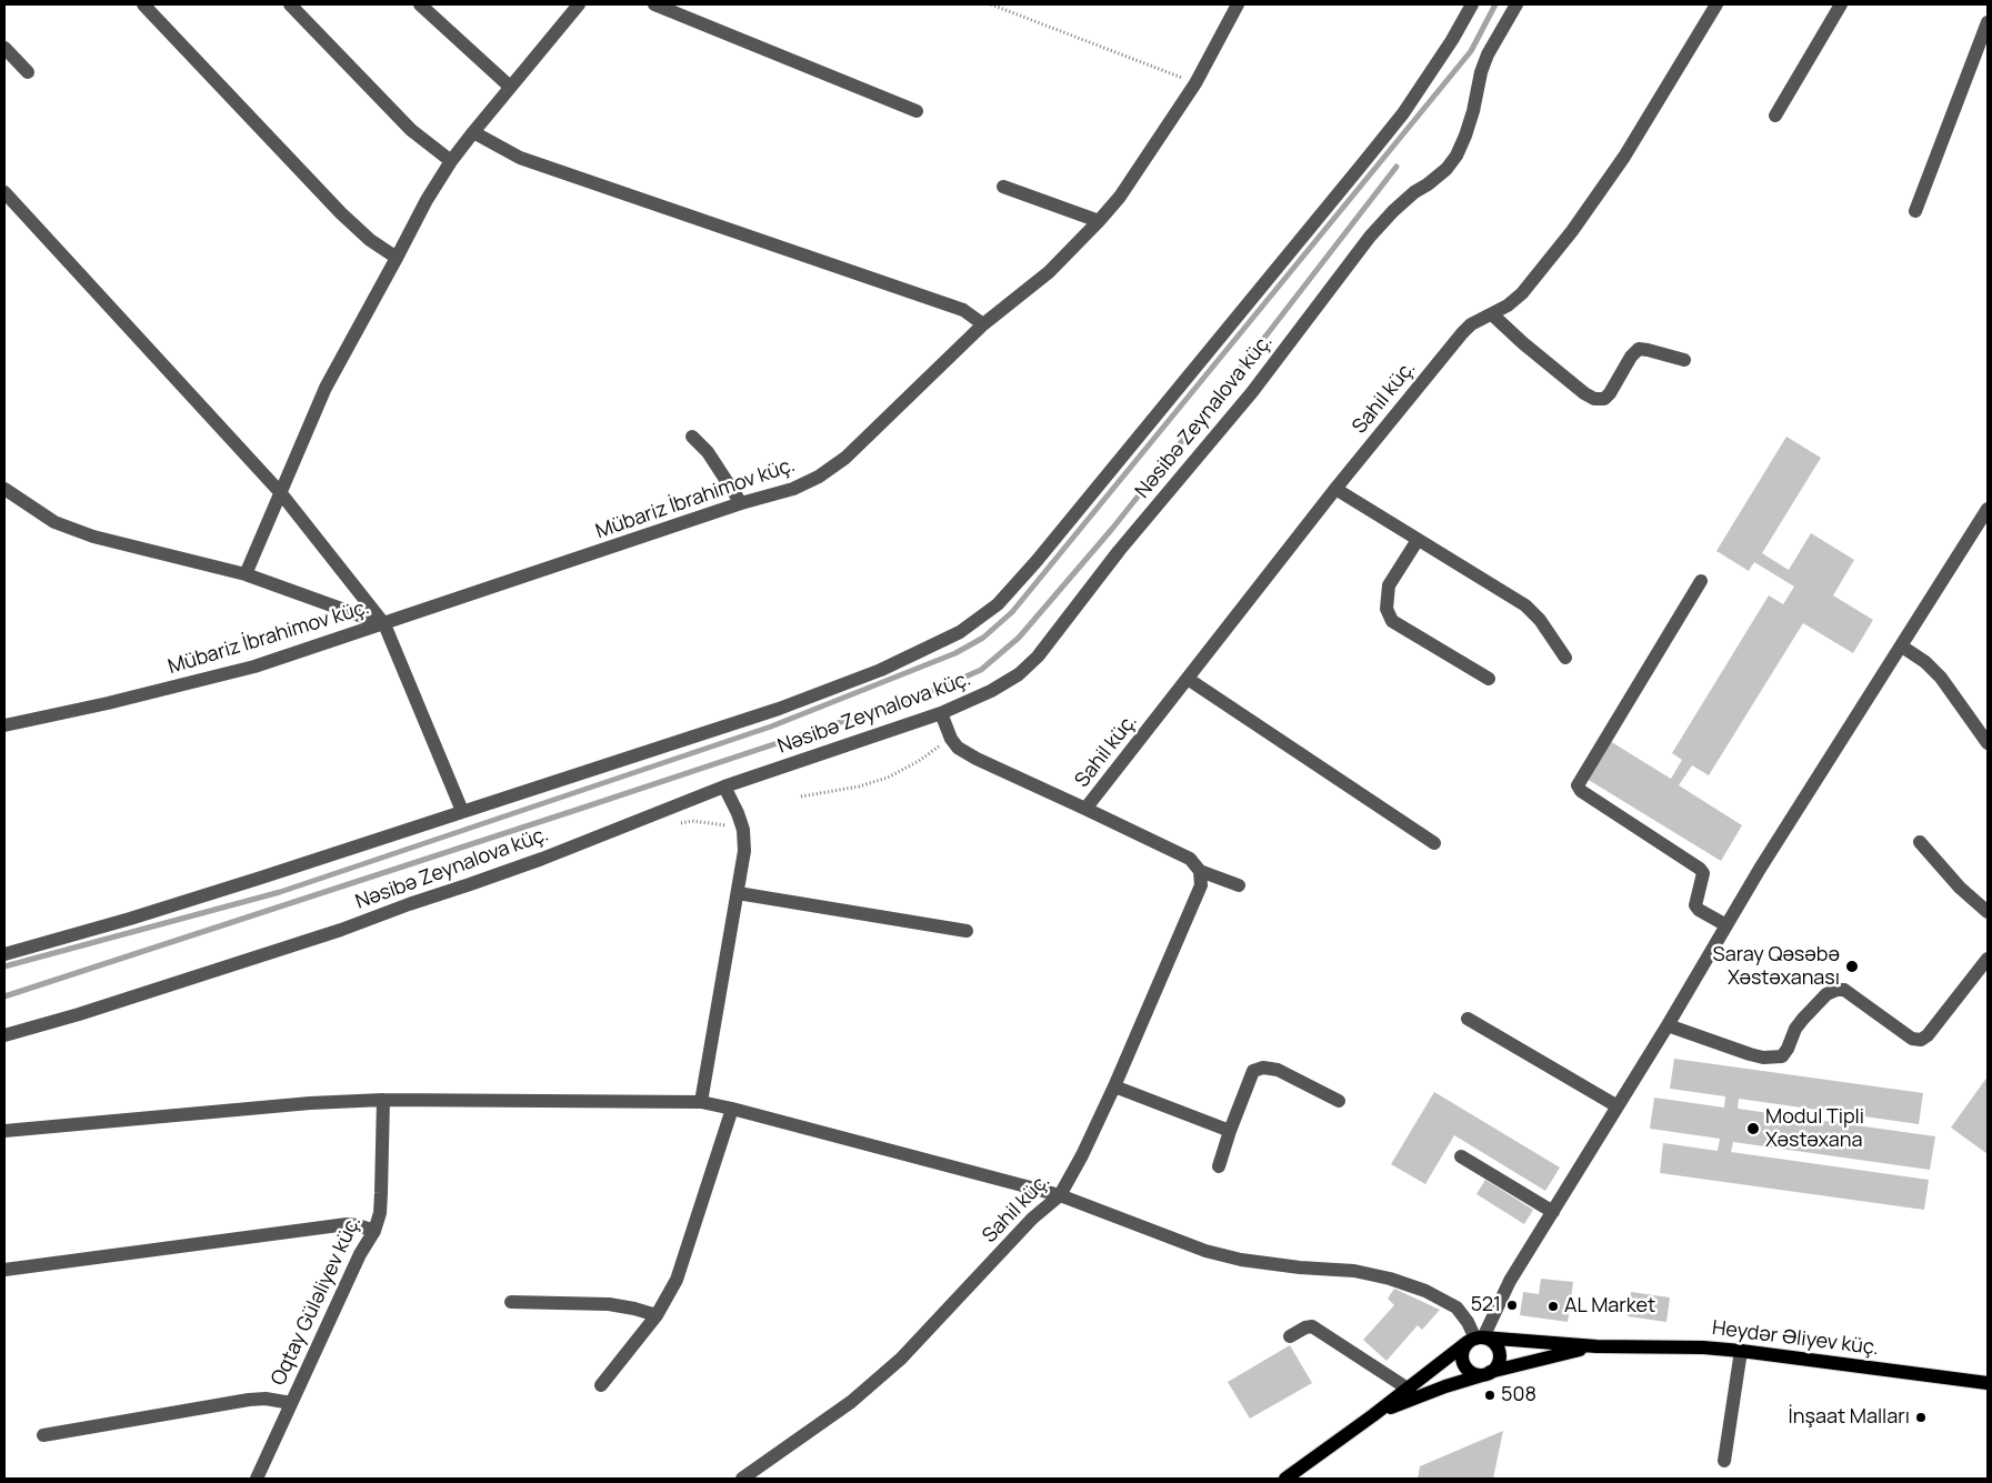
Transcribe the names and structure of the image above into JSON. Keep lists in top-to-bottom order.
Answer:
{
  "streets": {
    "main road": ["Heydər Əliyev küç."],
    "street": [
      "Sahil küç.",
      "Nəsibə Zeynalova küç.",
      "Mübariz İbrahimov küç.",
      "Oqtay Güləliyev küç."
    ]
  },
  "places": [
    "Saray Qəsəbə Xəstəxanası",
    "Modul Tipli Xəstəxana",
    "521",
    "AL Market",
    "508",
    "İnşaat Malları"
  ]
}
